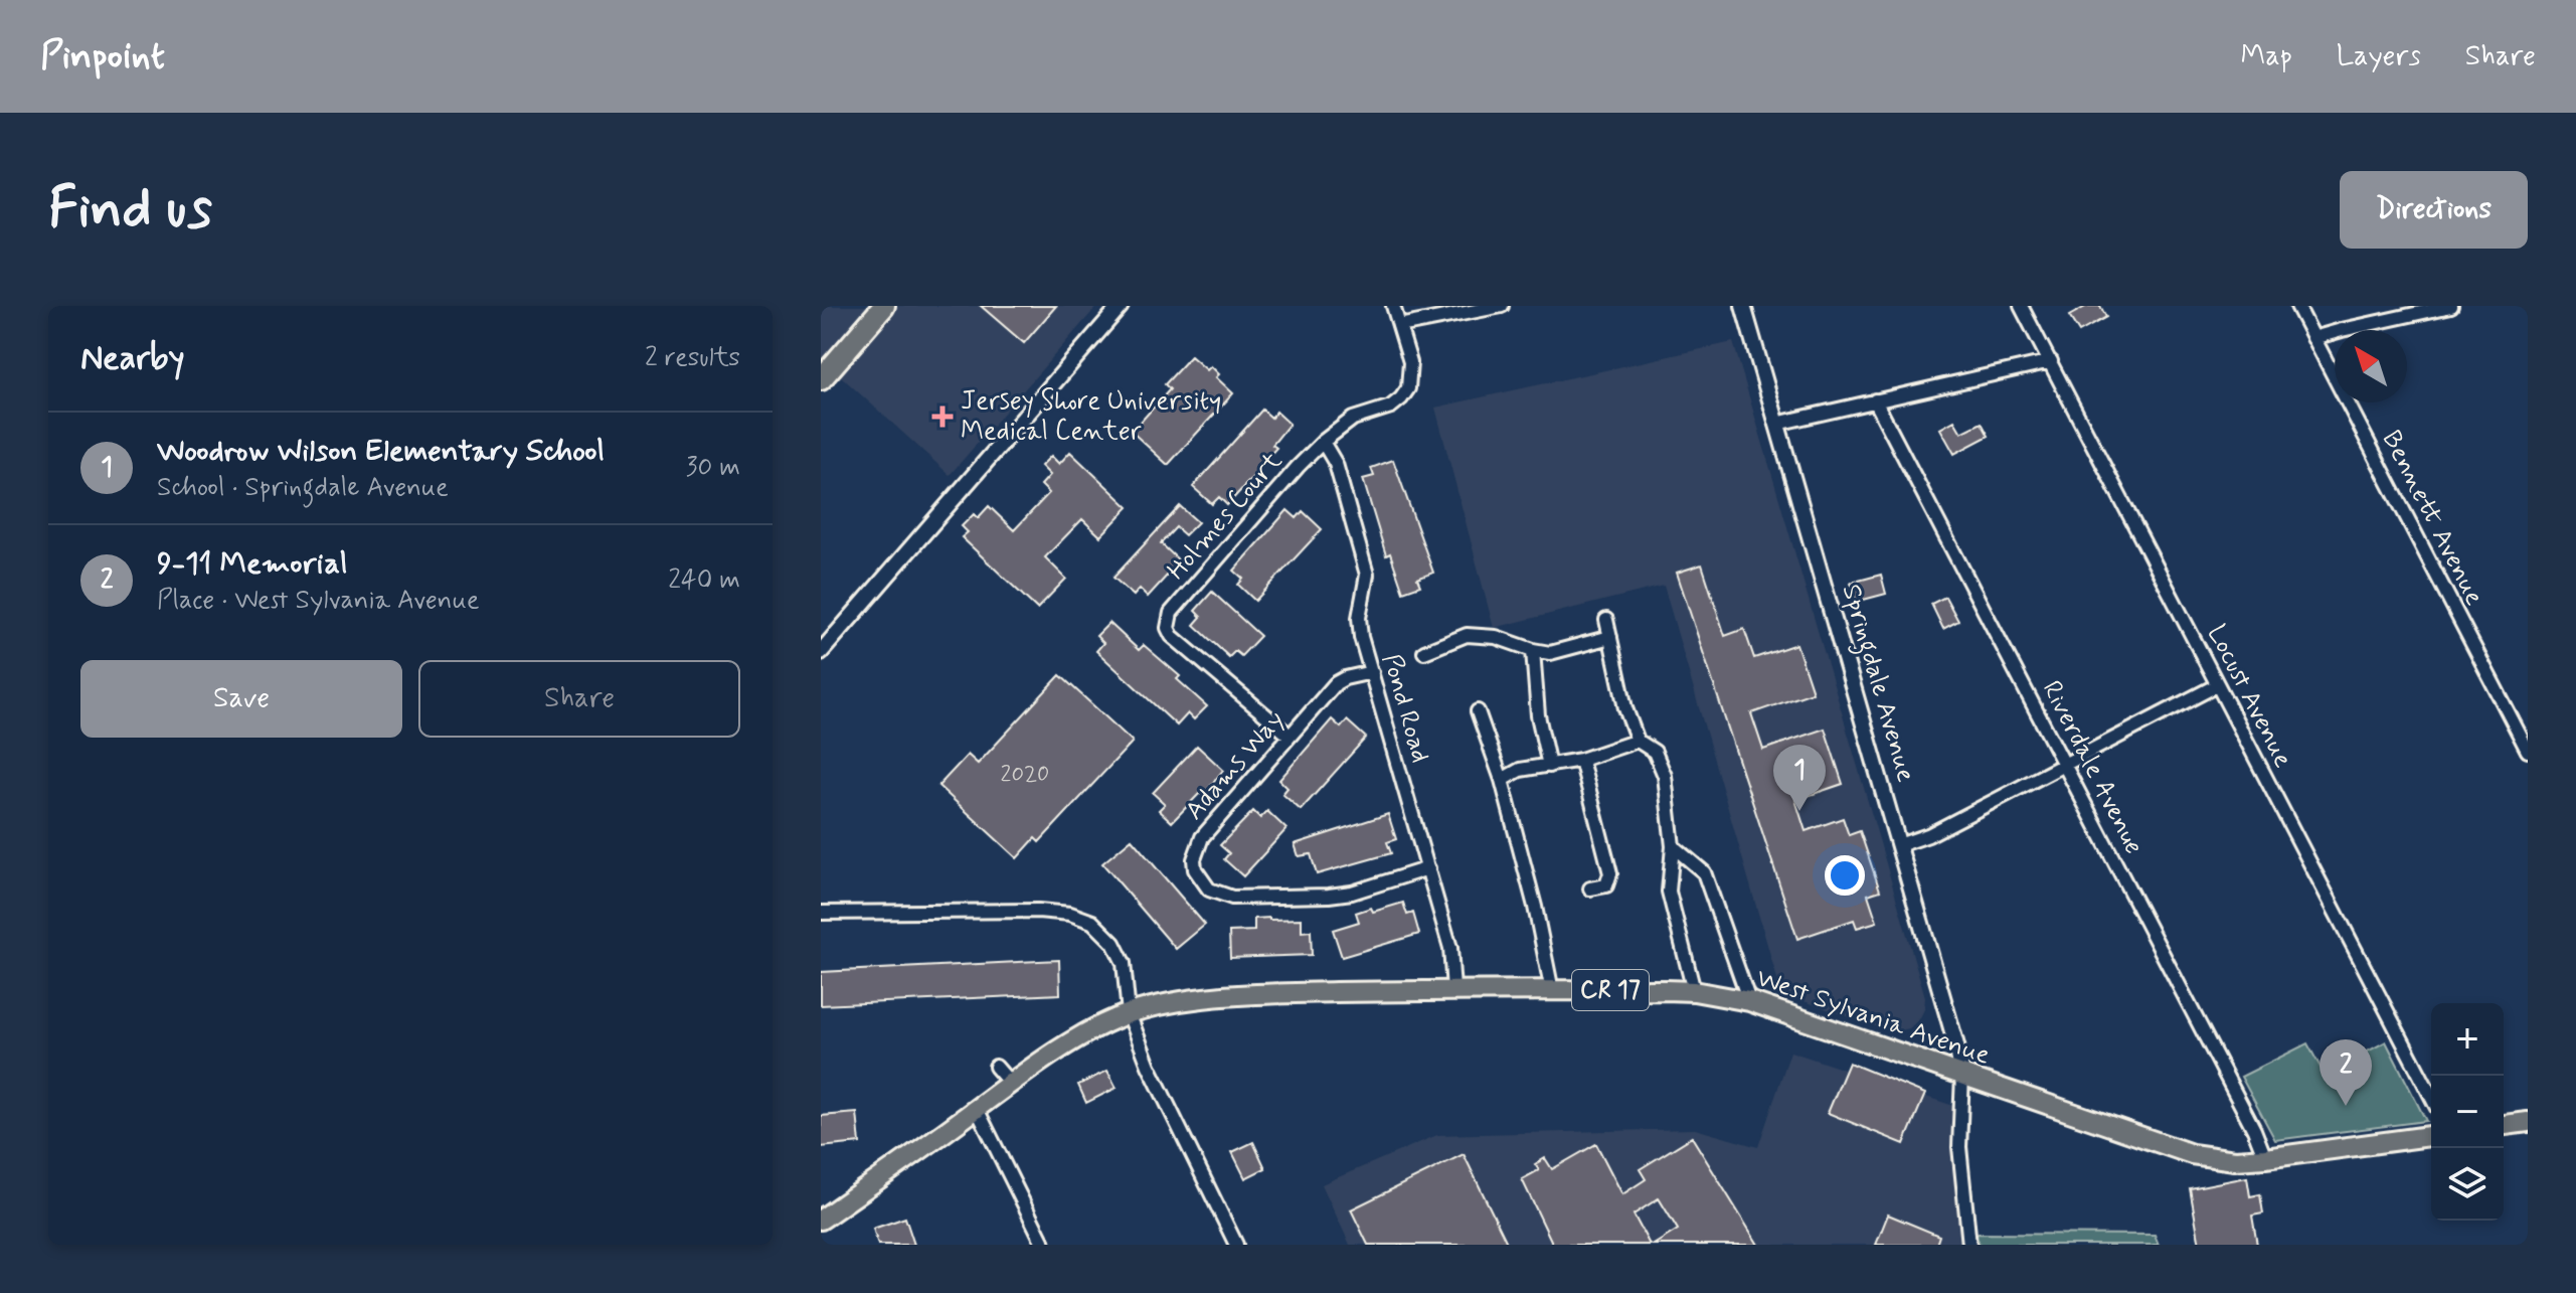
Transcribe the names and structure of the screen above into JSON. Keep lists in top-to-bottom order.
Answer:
{
  "streets": {
    "main road": ["CR 17", "West Sylvania Avenue"],
    "street": [
      "Holmes Court",
      "Bennett Avenue",
      "Springdale Avenue",
      "Locust Avenue",
      "Pond Road",
      "Adams Way",
      "Riverdale Avenue"
    ]
  },
  "crossings": [
    ["Holmes Court", "Pond Road"],
    ["Holmes Court", "Adams Way"],
    ["Springdale Avenue", "West Sylvania Avenue"],
    ["Pond Road", "Adams Way"],
    ["Pond Road", "West Sylvania Avenue"],
    ["Riverdale Avenue", "West Sylvania Avenue"]
  ],
  "places": {
    "health": ["Jersey Shore University Medical Center"]
  },
  "house_numbers": ["2020"],
  "north": "top left",
  "page": {
    "header": "Pinpoint",
    "nav": ["Map", "Layers", "Share"],
    "buttons": [
      "Directions",
      ["Save", "Share"]
    ],
    "title": "Find us",
    "heading": ["Nearby", "2 results"],
    "list": [
      {
        "mark": "1",
        "name": "Woodrow Wilson Elementary School",
        "note": "School · Springdale Avenue",
        "value": "30 m"
      },
      {
        "mark": "2",
        "name": "9-11 Memorial",
        "note": "Place · West Sylvania Avenue",
        "value": "240 m"
      }
    ],
    "pins": ["1", "2"],
    "map_buttons": ["+", "−"]
  }
}
